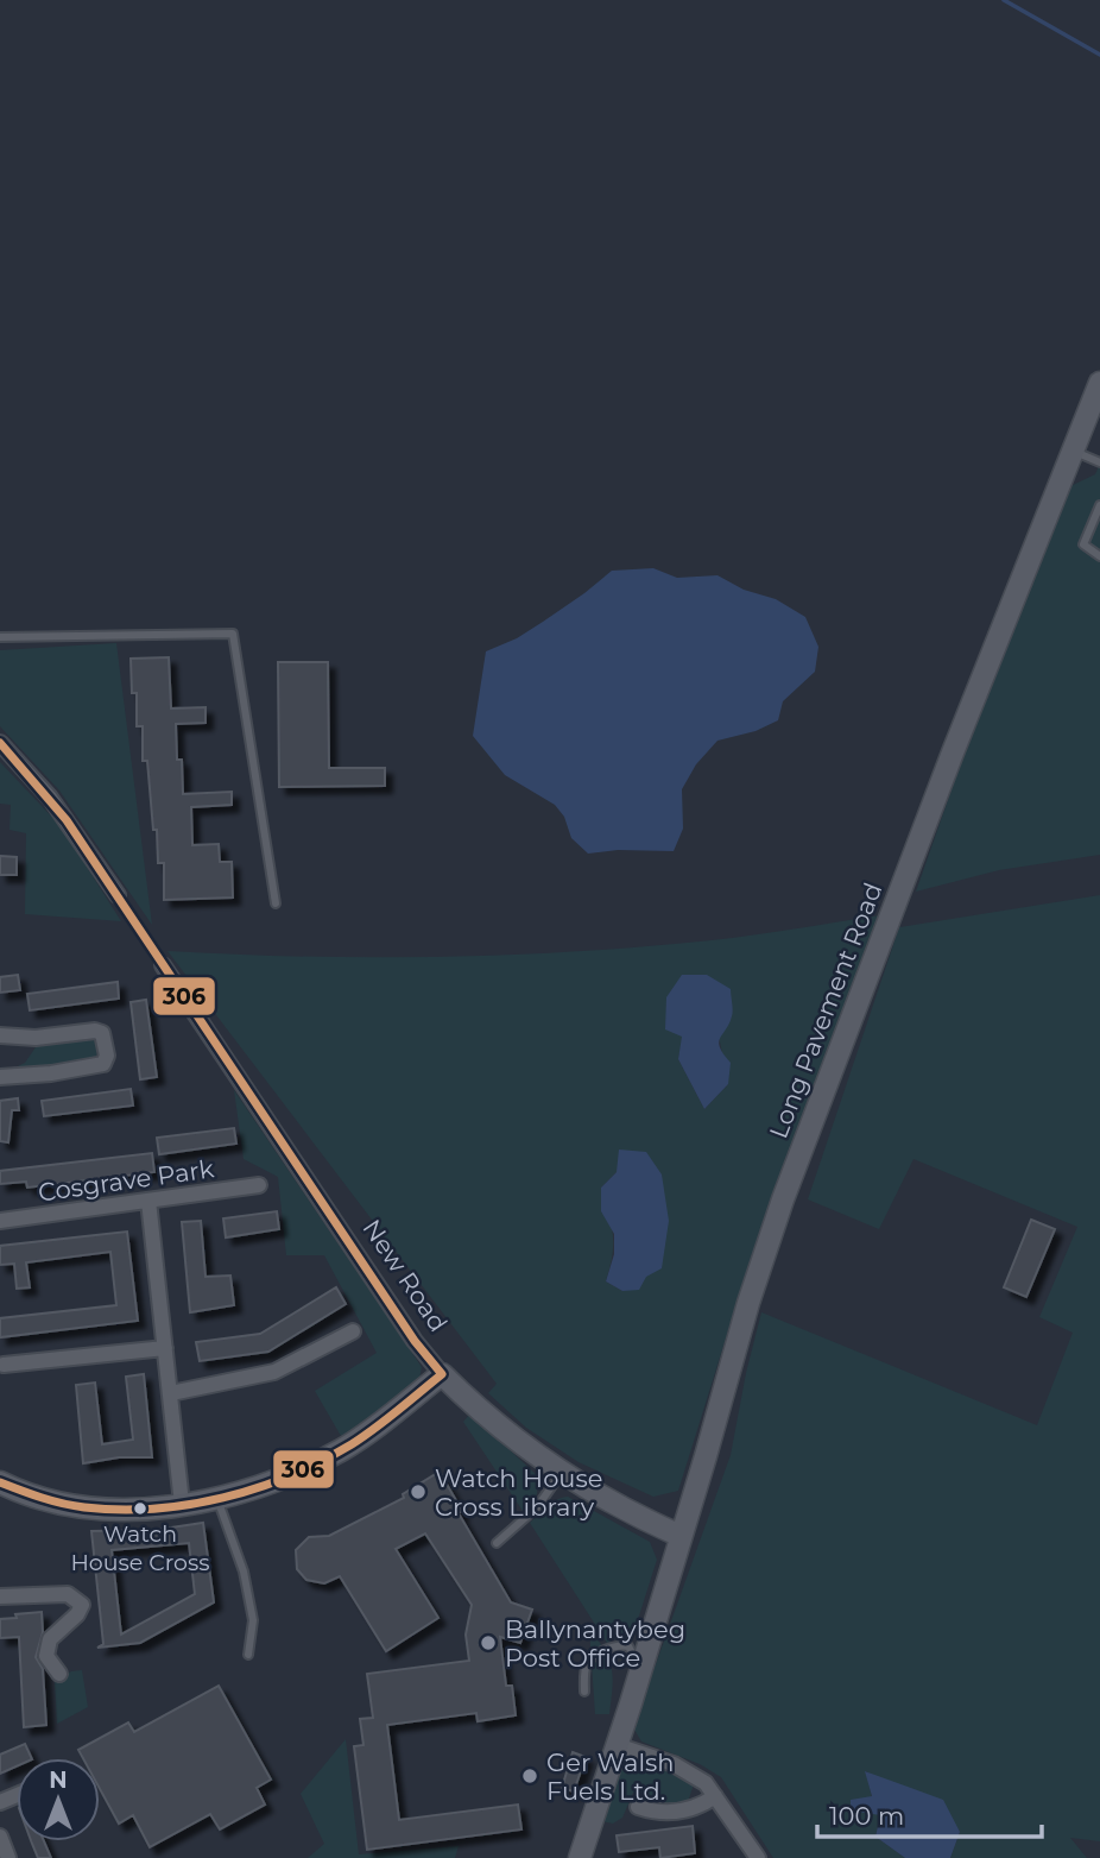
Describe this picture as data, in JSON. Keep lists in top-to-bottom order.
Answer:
{
  "streets": {
    "main road": ["Long Pavement Road", "New Road"],
    "street": ["Cosgrave Park"]
  },
  "crossings": [
    ["Long Pavement Road", "New Road"]
  ],
  "places": [
    "Watch House Cross Library",
    "Watch House Cross",
    "Ballynantybeg Post Office",
    "Ger Walsh Fuels Ltd."
  ],
  "lines": ["transit line 306"],
  "scale_bar": "100 m",
  "north": "top"
}
